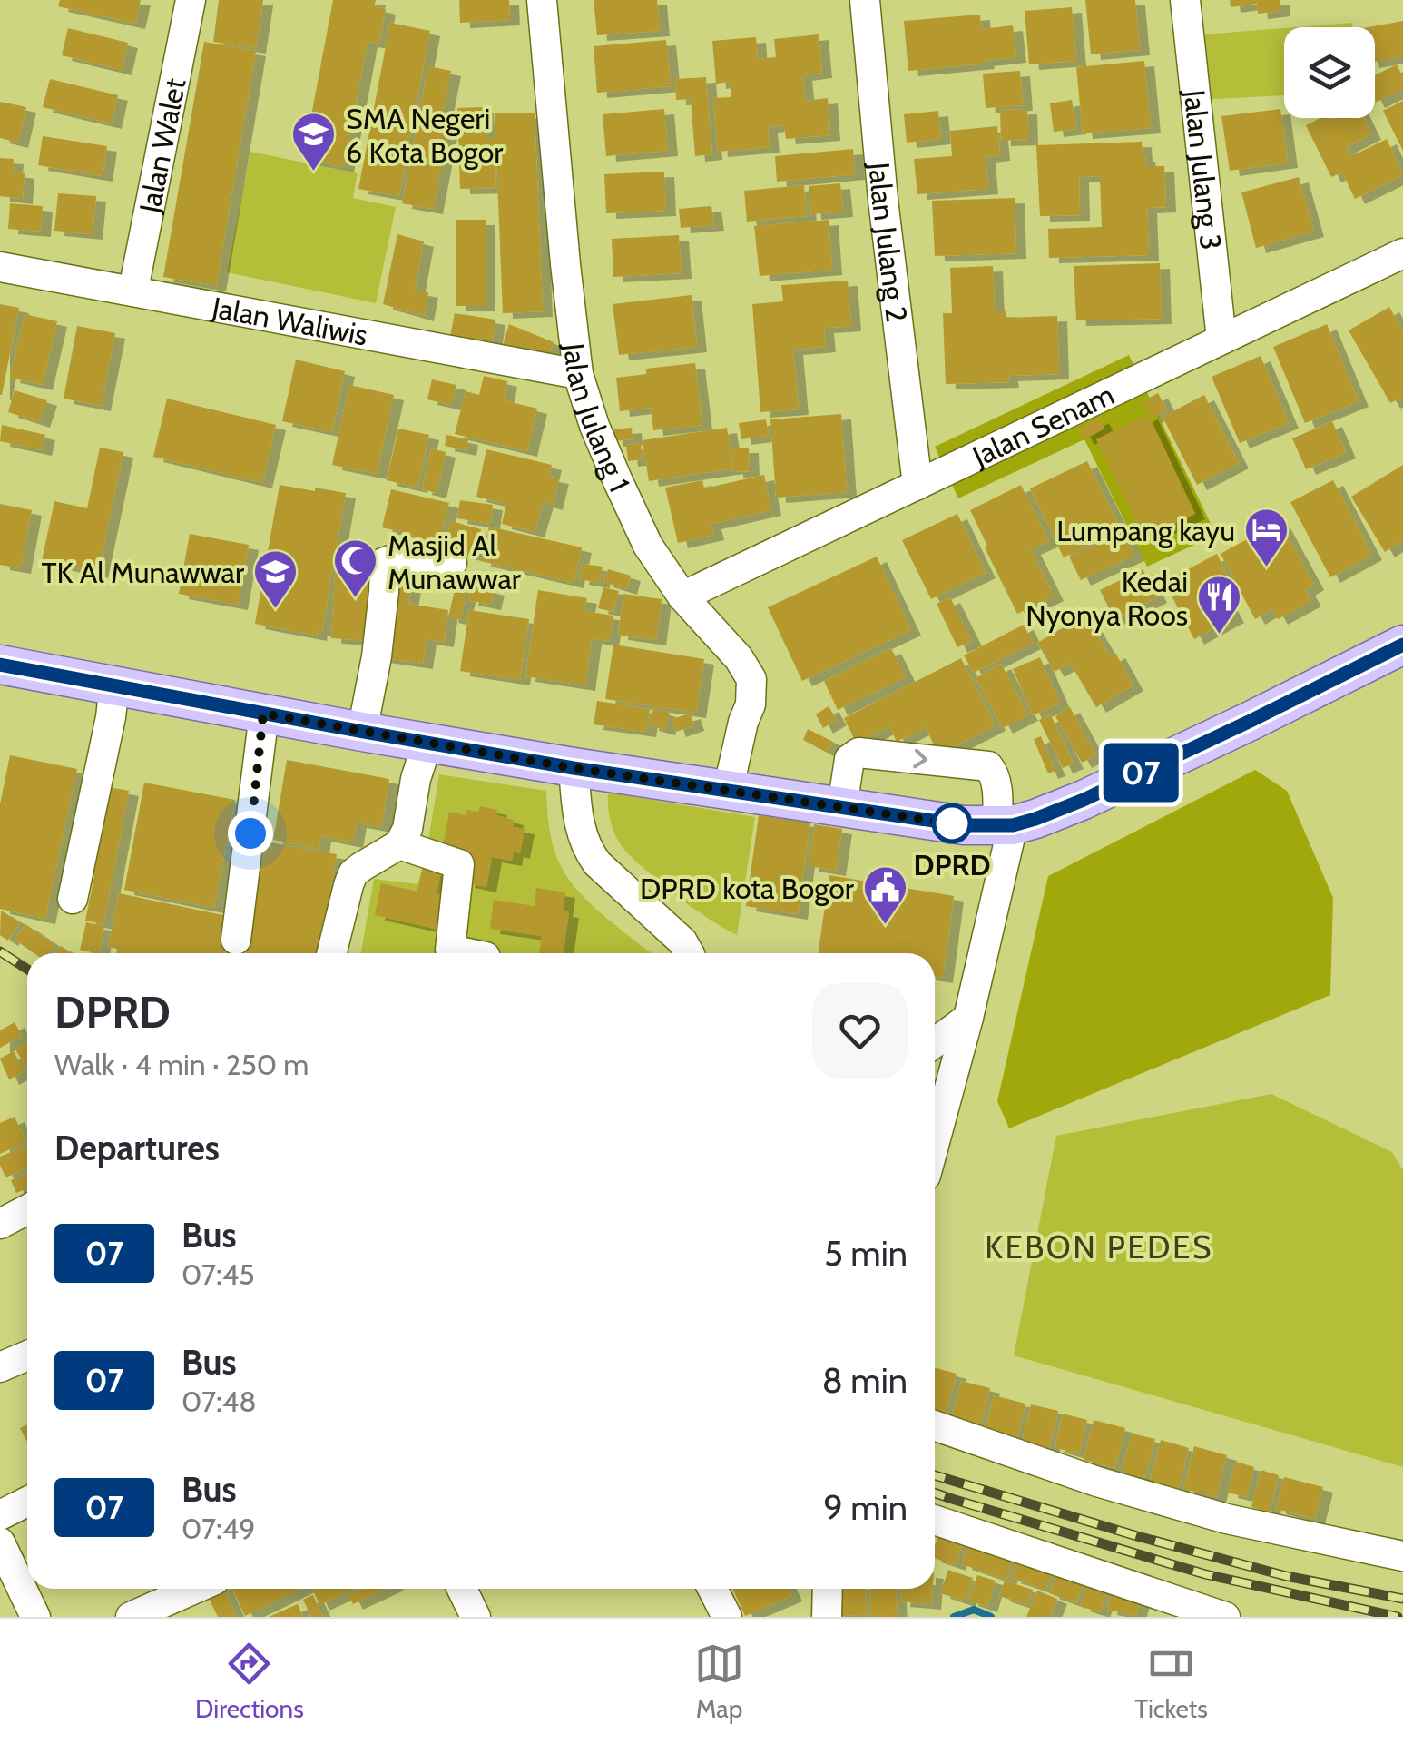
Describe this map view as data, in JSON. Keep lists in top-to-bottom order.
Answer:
{
  "streets": {
    "street": [
      "Jalan Walet",
      "Jalan Julang 3",
      "Jalan Julang 2",
      "Jalan Waliwis",
      "Jalan Julang 1",
      "Jalan Senam"
    ]
  },
  "crossings": [
    ["Jalan Walet", "Jalan Waliwis"],
    ["Jalan Julang 3", "Jalan Senam"],
    ["Jalan Julang 2", "Jalan Senam"],
    ["Jalan Waliwis", "Jalan Julang 1"],
    ["Jalan Julang 1", "Jalan Senam"]
  ],
  "districts": ["KEBON PEDES"],
  "places": {
    "school or university": ["SMA Negeri 6 Kota Bogor", "TK Al Munawwar"],
    "hotel": ["Lumpang kayu"],
    "mosque": ["Masjid Al Munawwar"],
    "restaurant": ["Kedai Nyonya Roos"],
    "other": ["DPRD"],
    "public building": ["DPRD kota Bogor"]
  },
  "lines": ["bus line 07"],
  "page": {
    "on_map": "07",
    "heading": [
      ["DPRD", "Walk · 4 min · 250 m"],
      "Departures"
    ],
    "list": [
      {
        "mark": "07",
        "name": "Bus",
        "note": "07:45",
        "value": "5 min"
      },
      {
        "mark": "07",
        "name": "Bus",
        "note": "07:48",
        "value": "8 min"
      },
      {
        "mark": "07",
        "name": "Bus",
        "note": "07:49",
        "value": "9 min"
      }
    ],
    "tabs": ["Directions", "Map", "Tickets"]
  }
}
